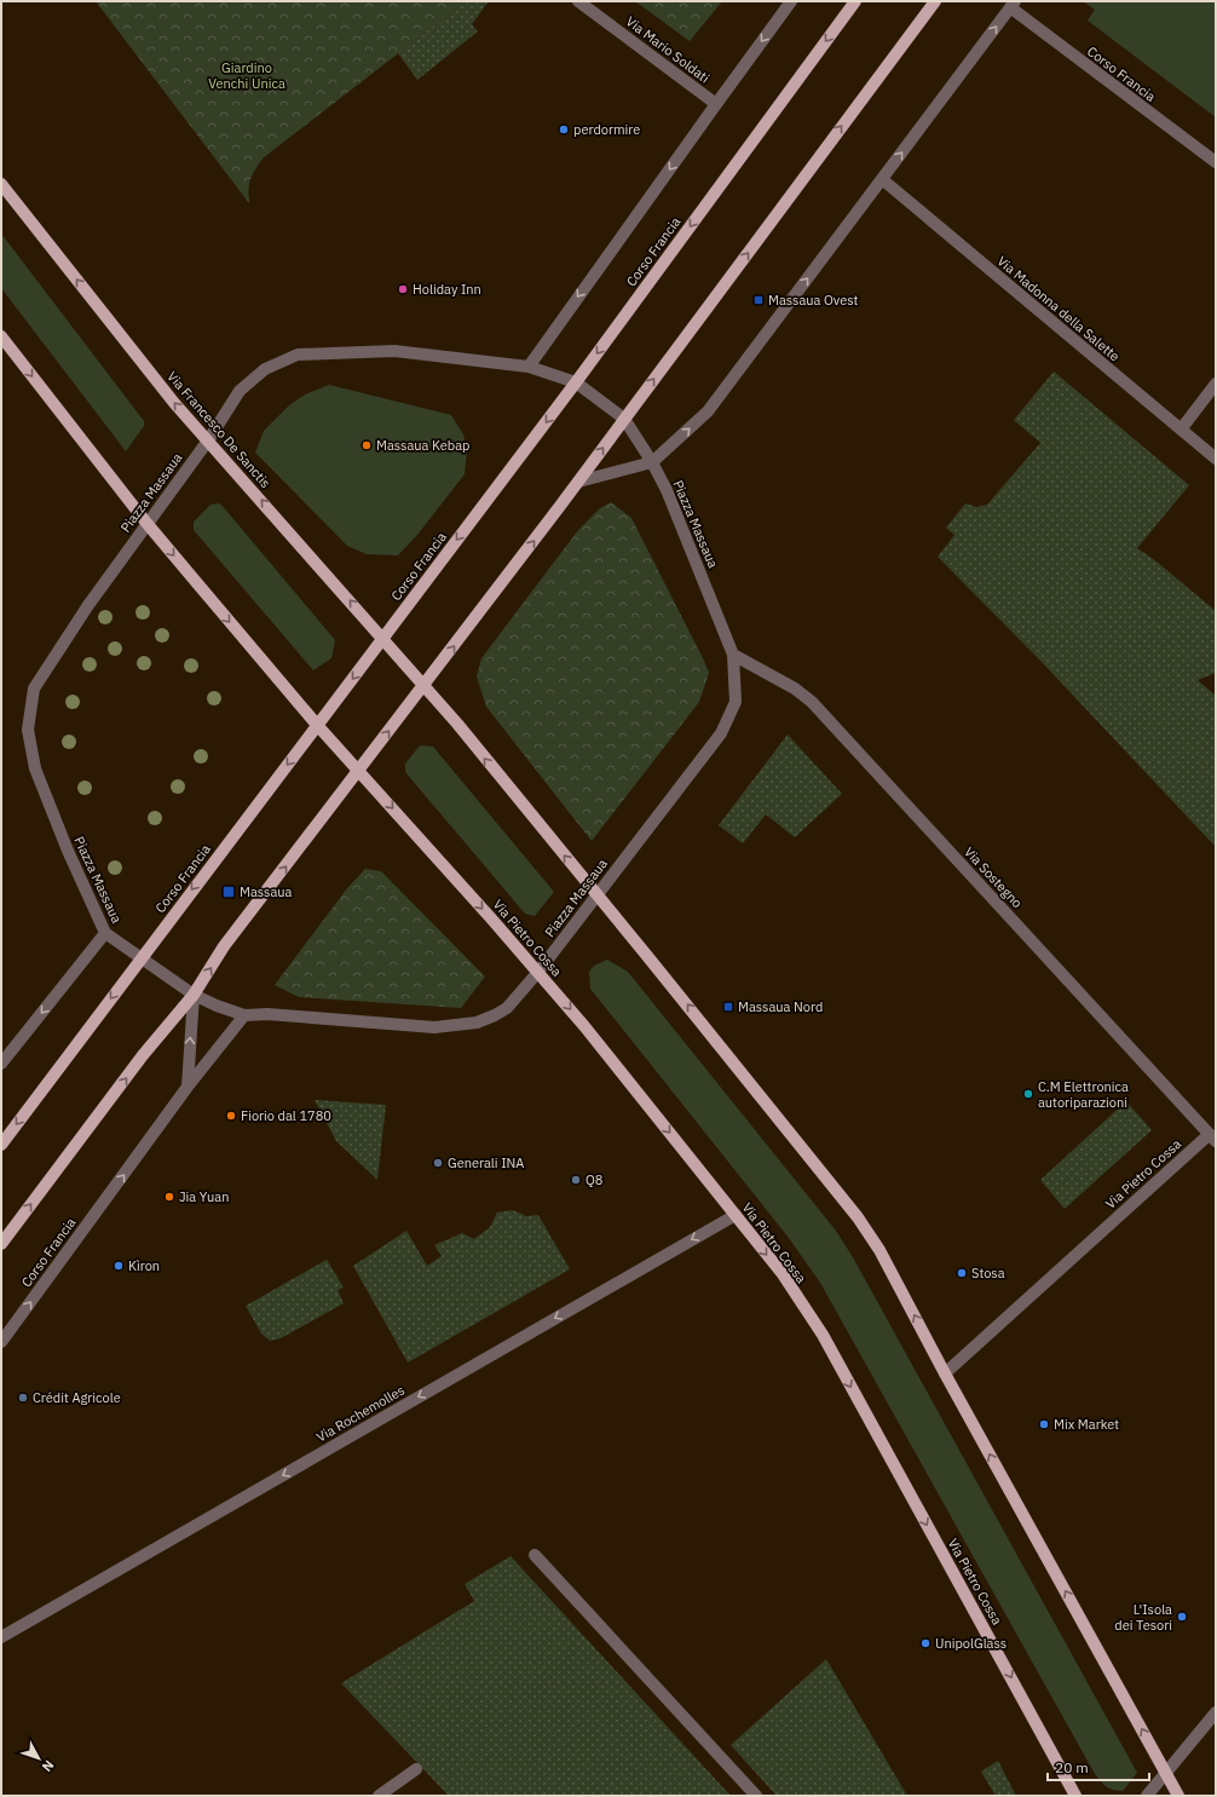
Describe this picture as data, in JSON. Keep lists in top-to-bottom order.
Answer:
{
  "streets": {
    "main road": ["Corso Francia", "Via Francesco De Sanctis", "Via Pietro Cossa"],
    "street": [
      "Via Mario Soldati",
      "Via Madonna della Salette",
      "Piazza Massaua",
      "Via Sostegno",
      "Via Rochemolles"
    ]
  },
  "crossings": [
    ["Corso Francia", "Via Madonna della Salette"],
    ["Corso Francia", "Via Francesco De Sanctis"],
    ["Corso Francia", "Piazza Massaua"],
    ["Via Francesco De Sanctis", "Piazza Massaua"],
    ["Piazza Massaua", "Via Sostegno"],
    ["Piazza Massaua", "Via Pietro Cossa"],
    ["Via Sostegno", "Via Pietro Cossa"],
    ["Via Pietro Cossa", "Via Rochemolles"]
  ],
  "one_way": ["Via Pietro Cossa", "Via Rochemolles"],
  "parks": ["Giardino Venchi Unica"],
  "places": {
    "other": [
      "perdormire",
      "Holiday Inn",
      "Massaua Kebap",
      "C.M Elettronica autoriparazioni",
      "Fiorio dal 1780",
      "Generali INA",
      "Q8",
      "Jia Yuan",
      "Kìron",
      "Stosa",
      "Crédit Agricole",
      "Mix Market",
      "L'Isola dei Tesori",
      "UnipolGlass"
    ],
    "transit": ["Massaua Ovest", "Massaua", "Massaua Nord"]
  },
  "scale_bar": "20 m",
  "north": "bottom right"
}
